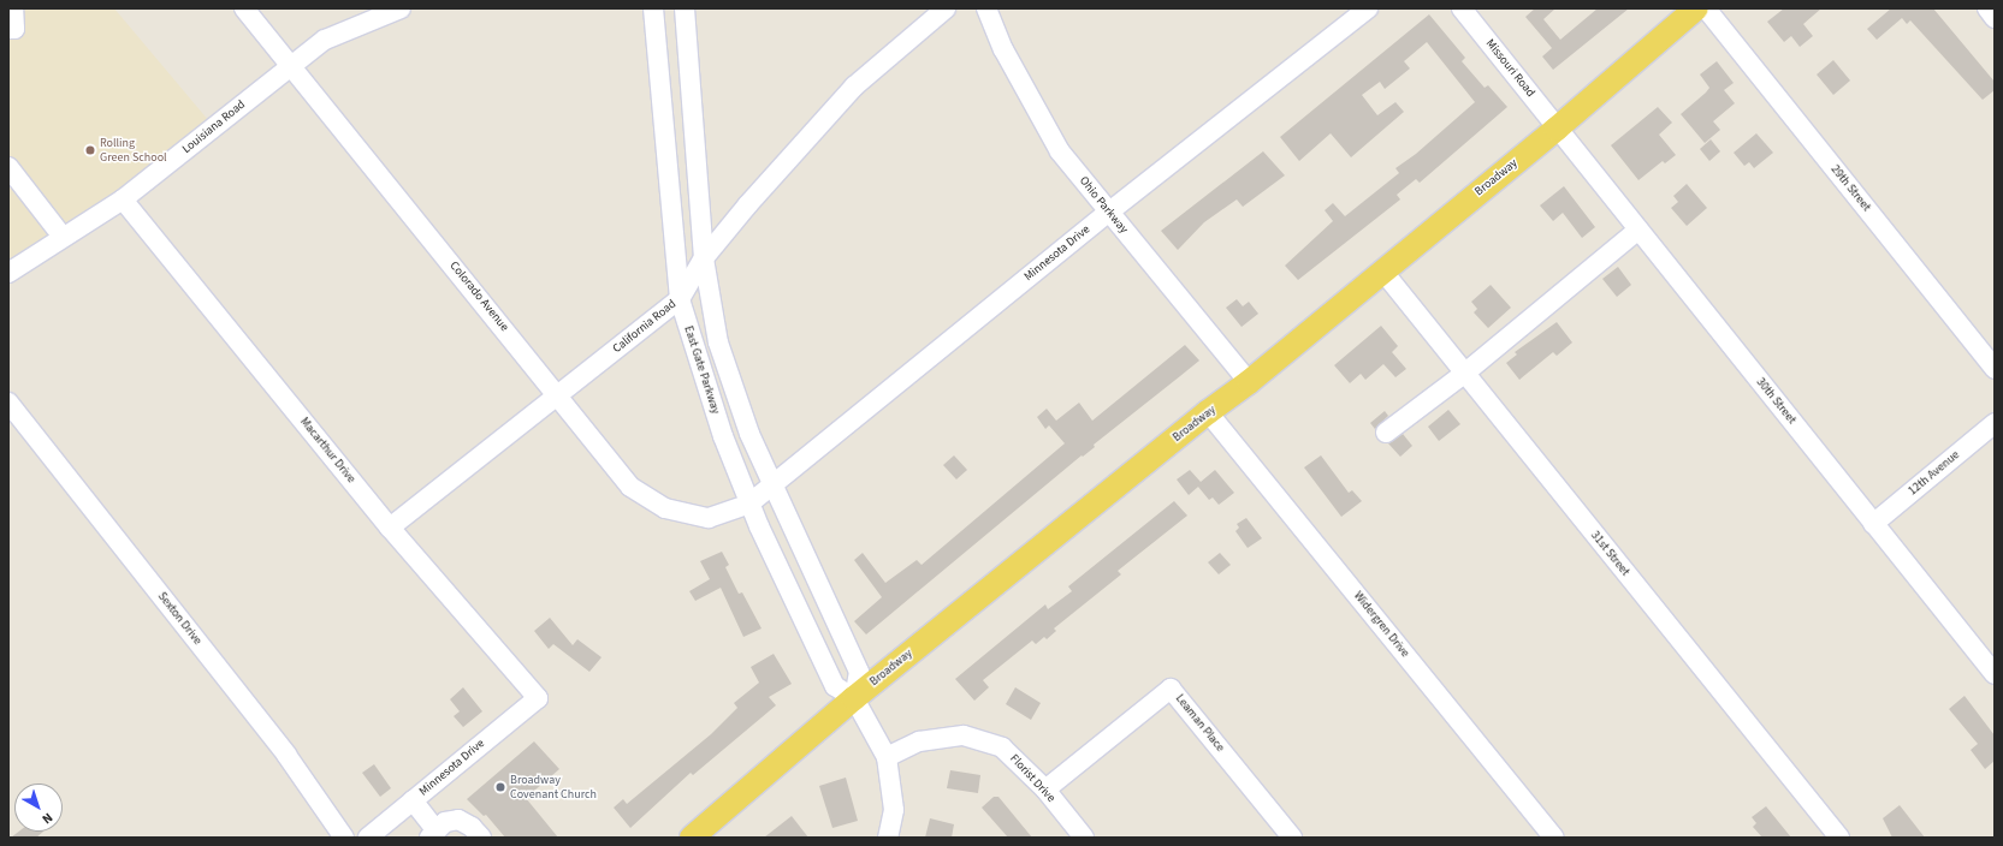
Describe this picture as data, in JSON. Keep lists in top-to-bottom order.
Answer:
{
  "streets": {
    "main road": ["Broadway"],
    "street": [
      "Missouri Road",
      "Louisiana Road",
      "29th Street",
      "Ohio Parkway",
      "Minnesota Drive",
      "Colorado Avenue",
      "California Road",
      "East Gate Parkway",
      "30th Street",
      "Macarthur Drive",
      "12th Avenue",
      "31st Street",
      "Sexton Drive",
      "Widergren Drive",
      "Leaman Place",
      "Florist Drive"
    ]
  },
  "crossings": [
    ["Missouri Road", "Broadway"],
    ["Missouri Road", "30th Street"],
    ["Louisiana Road", "Colorado Avenue"],
    ["Louisiana Road", "Macarthur Drive"],
    ["Broadway", "Ohio Parkway"],
    ["Broadway", "East Gate Parkway"],
    ["Broadway", "30th Street"],
    ["Broadway", "31st Street"],
    ["Broadway", "Widergren Drive"],
    ["Ohio Parkway", "Minnesota Drive"],
    ["Minnesota Drive", "Colorado Avenue"],
    ["Minnesota Drive", "East Gate Parkway"],
    ["Minnesota Drive", "Macarthur Drive"],
    ["Colorado Avenue", "California Road"],
    ["Colorado Avenue", "East Gate Parkway"],
    ["California Road", "East Gate Parkway"],
    ["California Road", "Macarthur Drive"],
    ["East Gate Parkway", "Florist Drive"],
    ["30th Street", "12th Avenue"],
    ["Leaman Place", "Florist Drive"]
  ],
  "places": ["Rolling Green School", "Broadway Covenant Church"],
  "north": "bottom right"
}
